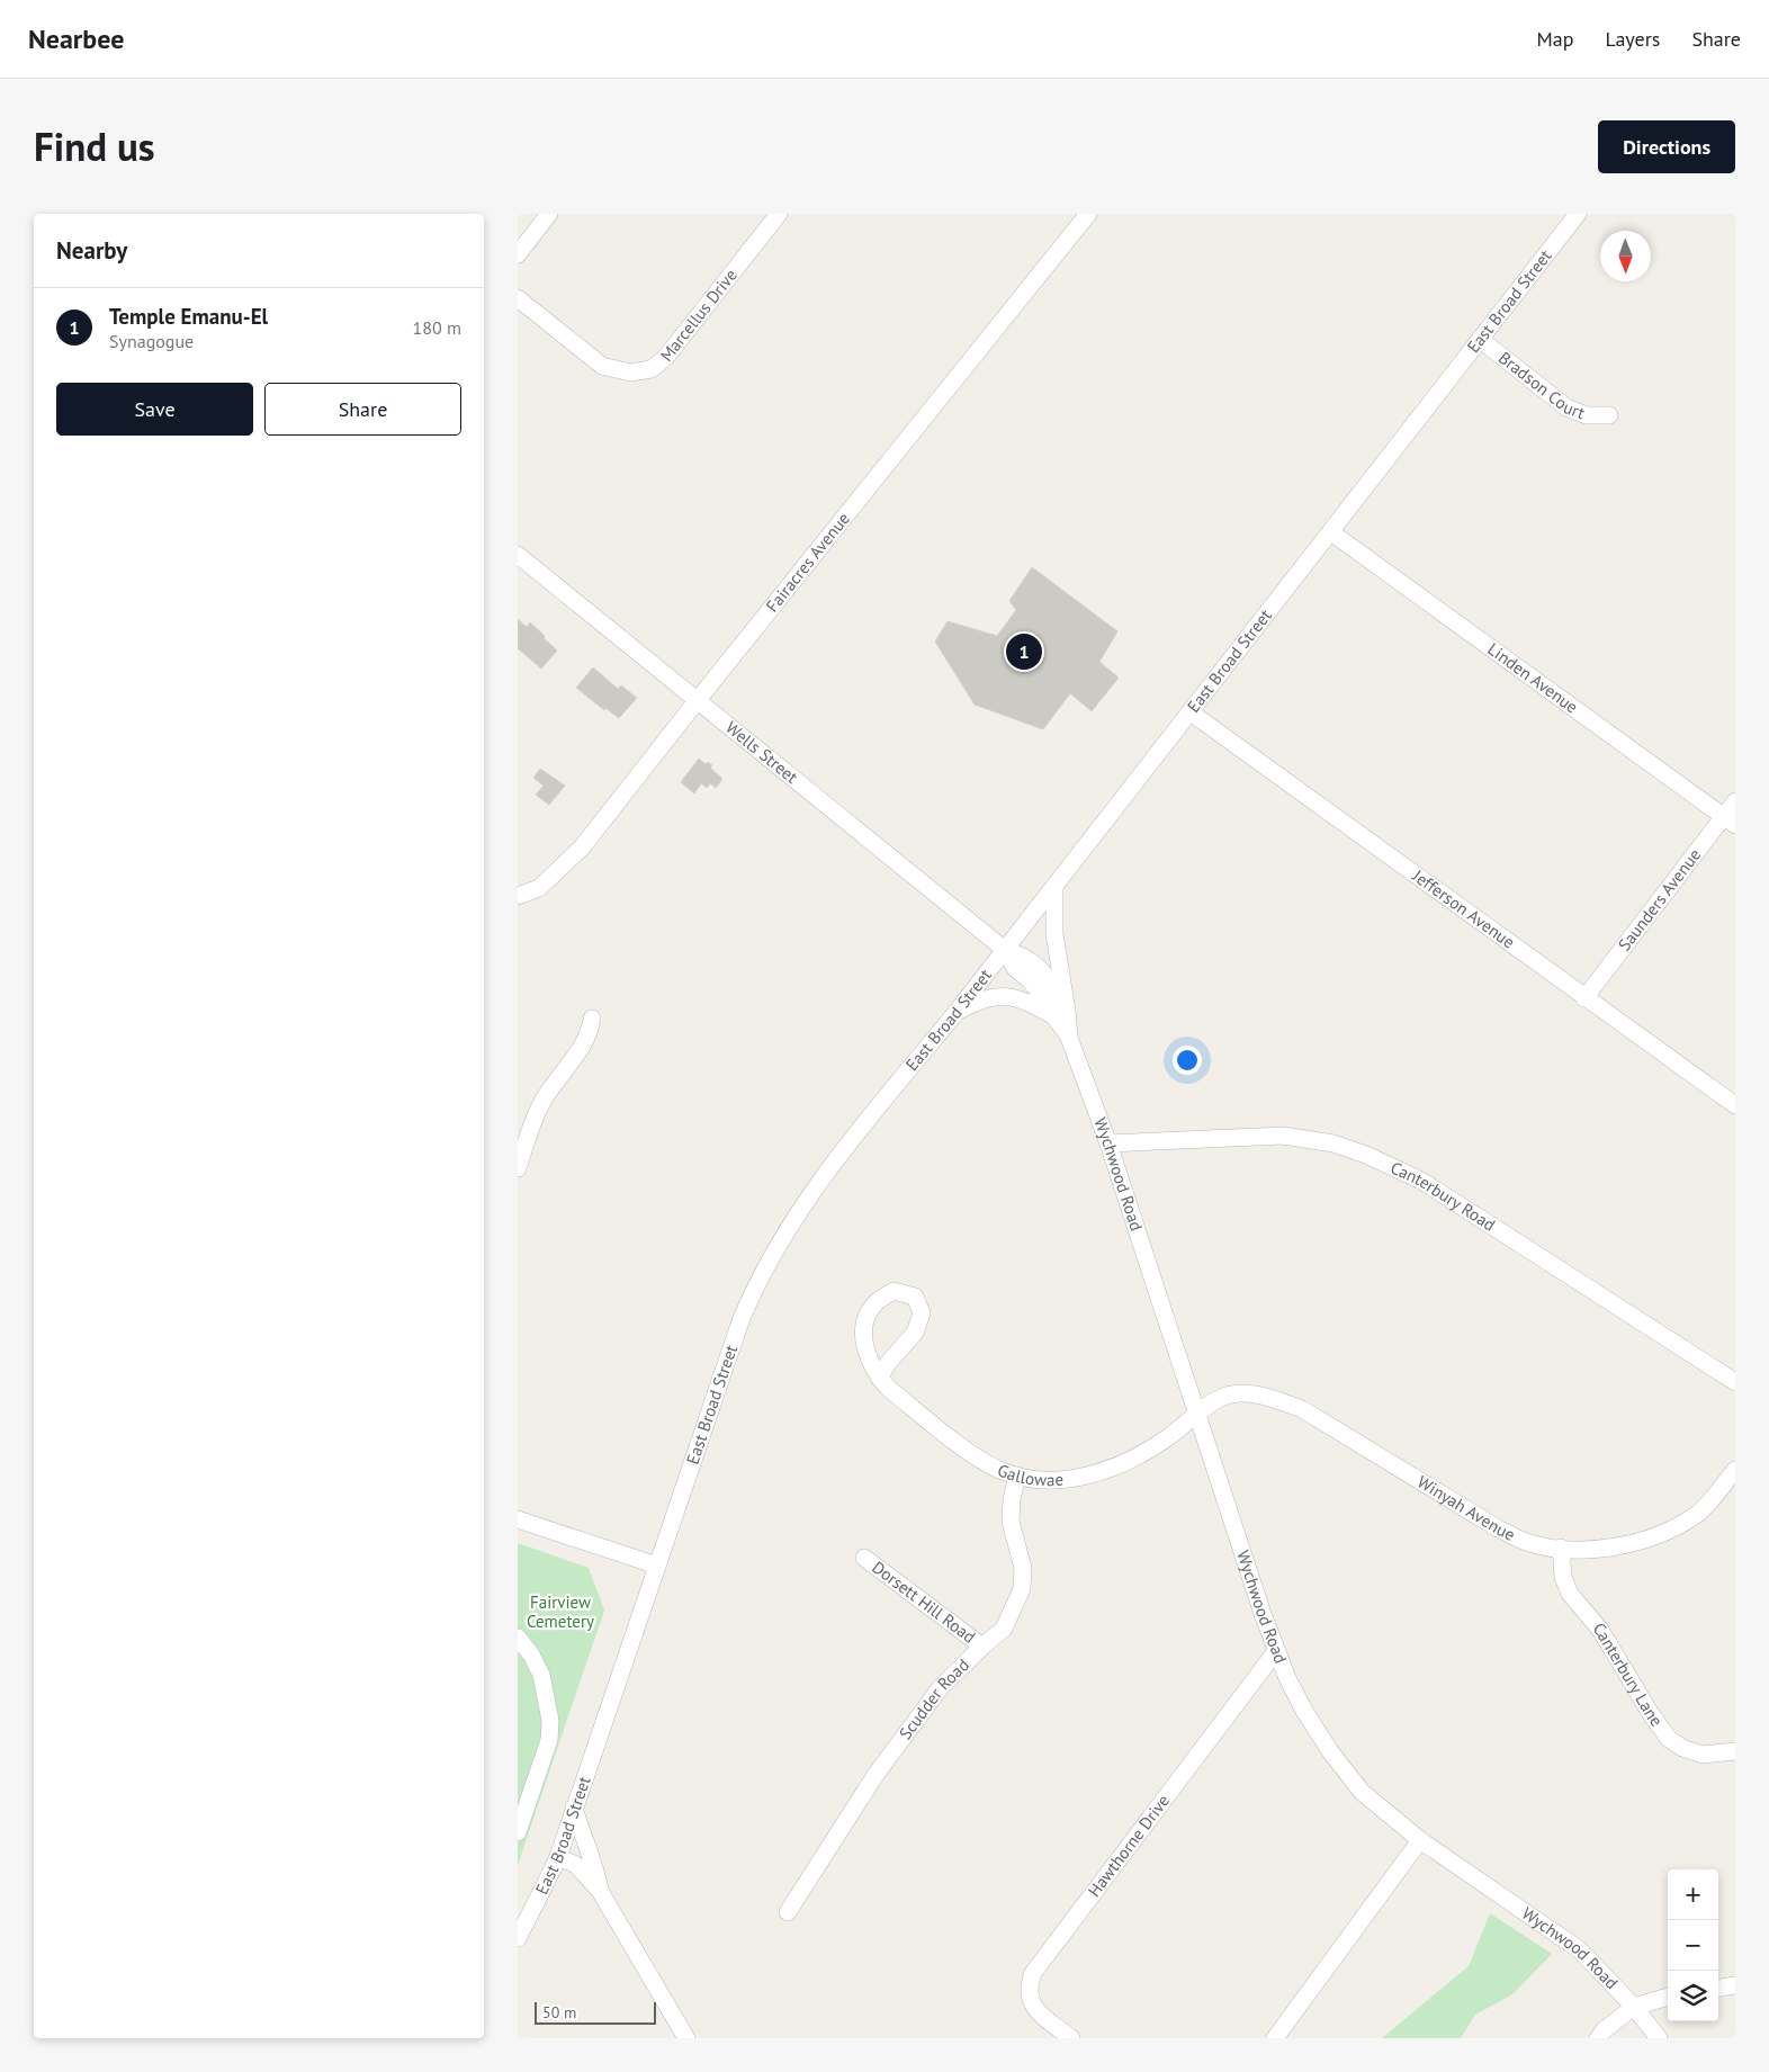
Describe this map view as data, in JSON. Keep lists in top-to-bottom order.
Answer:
{
  "streets": {
    "street": [
      "East Broad Street",
      "Marcellus Drive",
      "Bradson Court",
      "Fairacres Avenue",
      "Linden Avenue",
      "Wells Street",
      "Saunders Avenue",
      "Jefferson Avenue",
      "Wychwood Road",
      "Canterbury Road",
      "Gallowae",
      "Winyah Avenue",
      "Dorsett Hill Road",
      "Canterbury Lane",
      "Scudder Road",
      "Hawthorne Drive"
    ]
  },
  "crossings": [
    ["East Broad Street", "Bradson Court"],
    ["East Broad Street", "Linden Avenue"],
    ["East Broad Street", "Wells Street"],
    ["East Broad Street", "Jefferson Avenue"],
    ["East Broad Street", "Wychwood Road"],
    ["Fairacres Avenue", "Wells Street"],
    ["Linden Avenue", "Saunders Avenue"],
    ["Wells Street", "Wychwood Road"],
    ["Saunders Avenue", "Jefferson Avenue"],
    ["Wychwood Road", "Canterbury Road"],
    ["Wychwood Road", "Gallowae"],
    ["Wychwood Road", "Winyah Avenue"],
    ["Wychwood Road", "Hawthorne Drive"],
    ["Gallowae", "Winyah Avenue"],
    ["Gallowae", "Scudder Road"],
    ["Winyah Avenue", "Canterbury Lane"],
    ["Dorsett Hill Road", "Scudder Road"]
  ],
  "parks": ["Fairview Cemetery"],
  "scale_bar": "50 m",
  "north": "bottom",
  "page": {
    "header": "Nearbee",
    "nav": ["Map", "Layers", "Share"],
    "title": "Find us",
    "buttons": [
      "Directions",
      ["Save", "Share"]
    ],
    "heading": "Nearby",
    "list": [
      {
        "mark": "1",
        "name": "Temple Emanu-El",
        "note": "Synagogue",
        "value": "180 m"
      }
    ],
    "pins": "1",
    "map_buttons": ["+", "−"],
    "scale": "50 m"
  }
}
